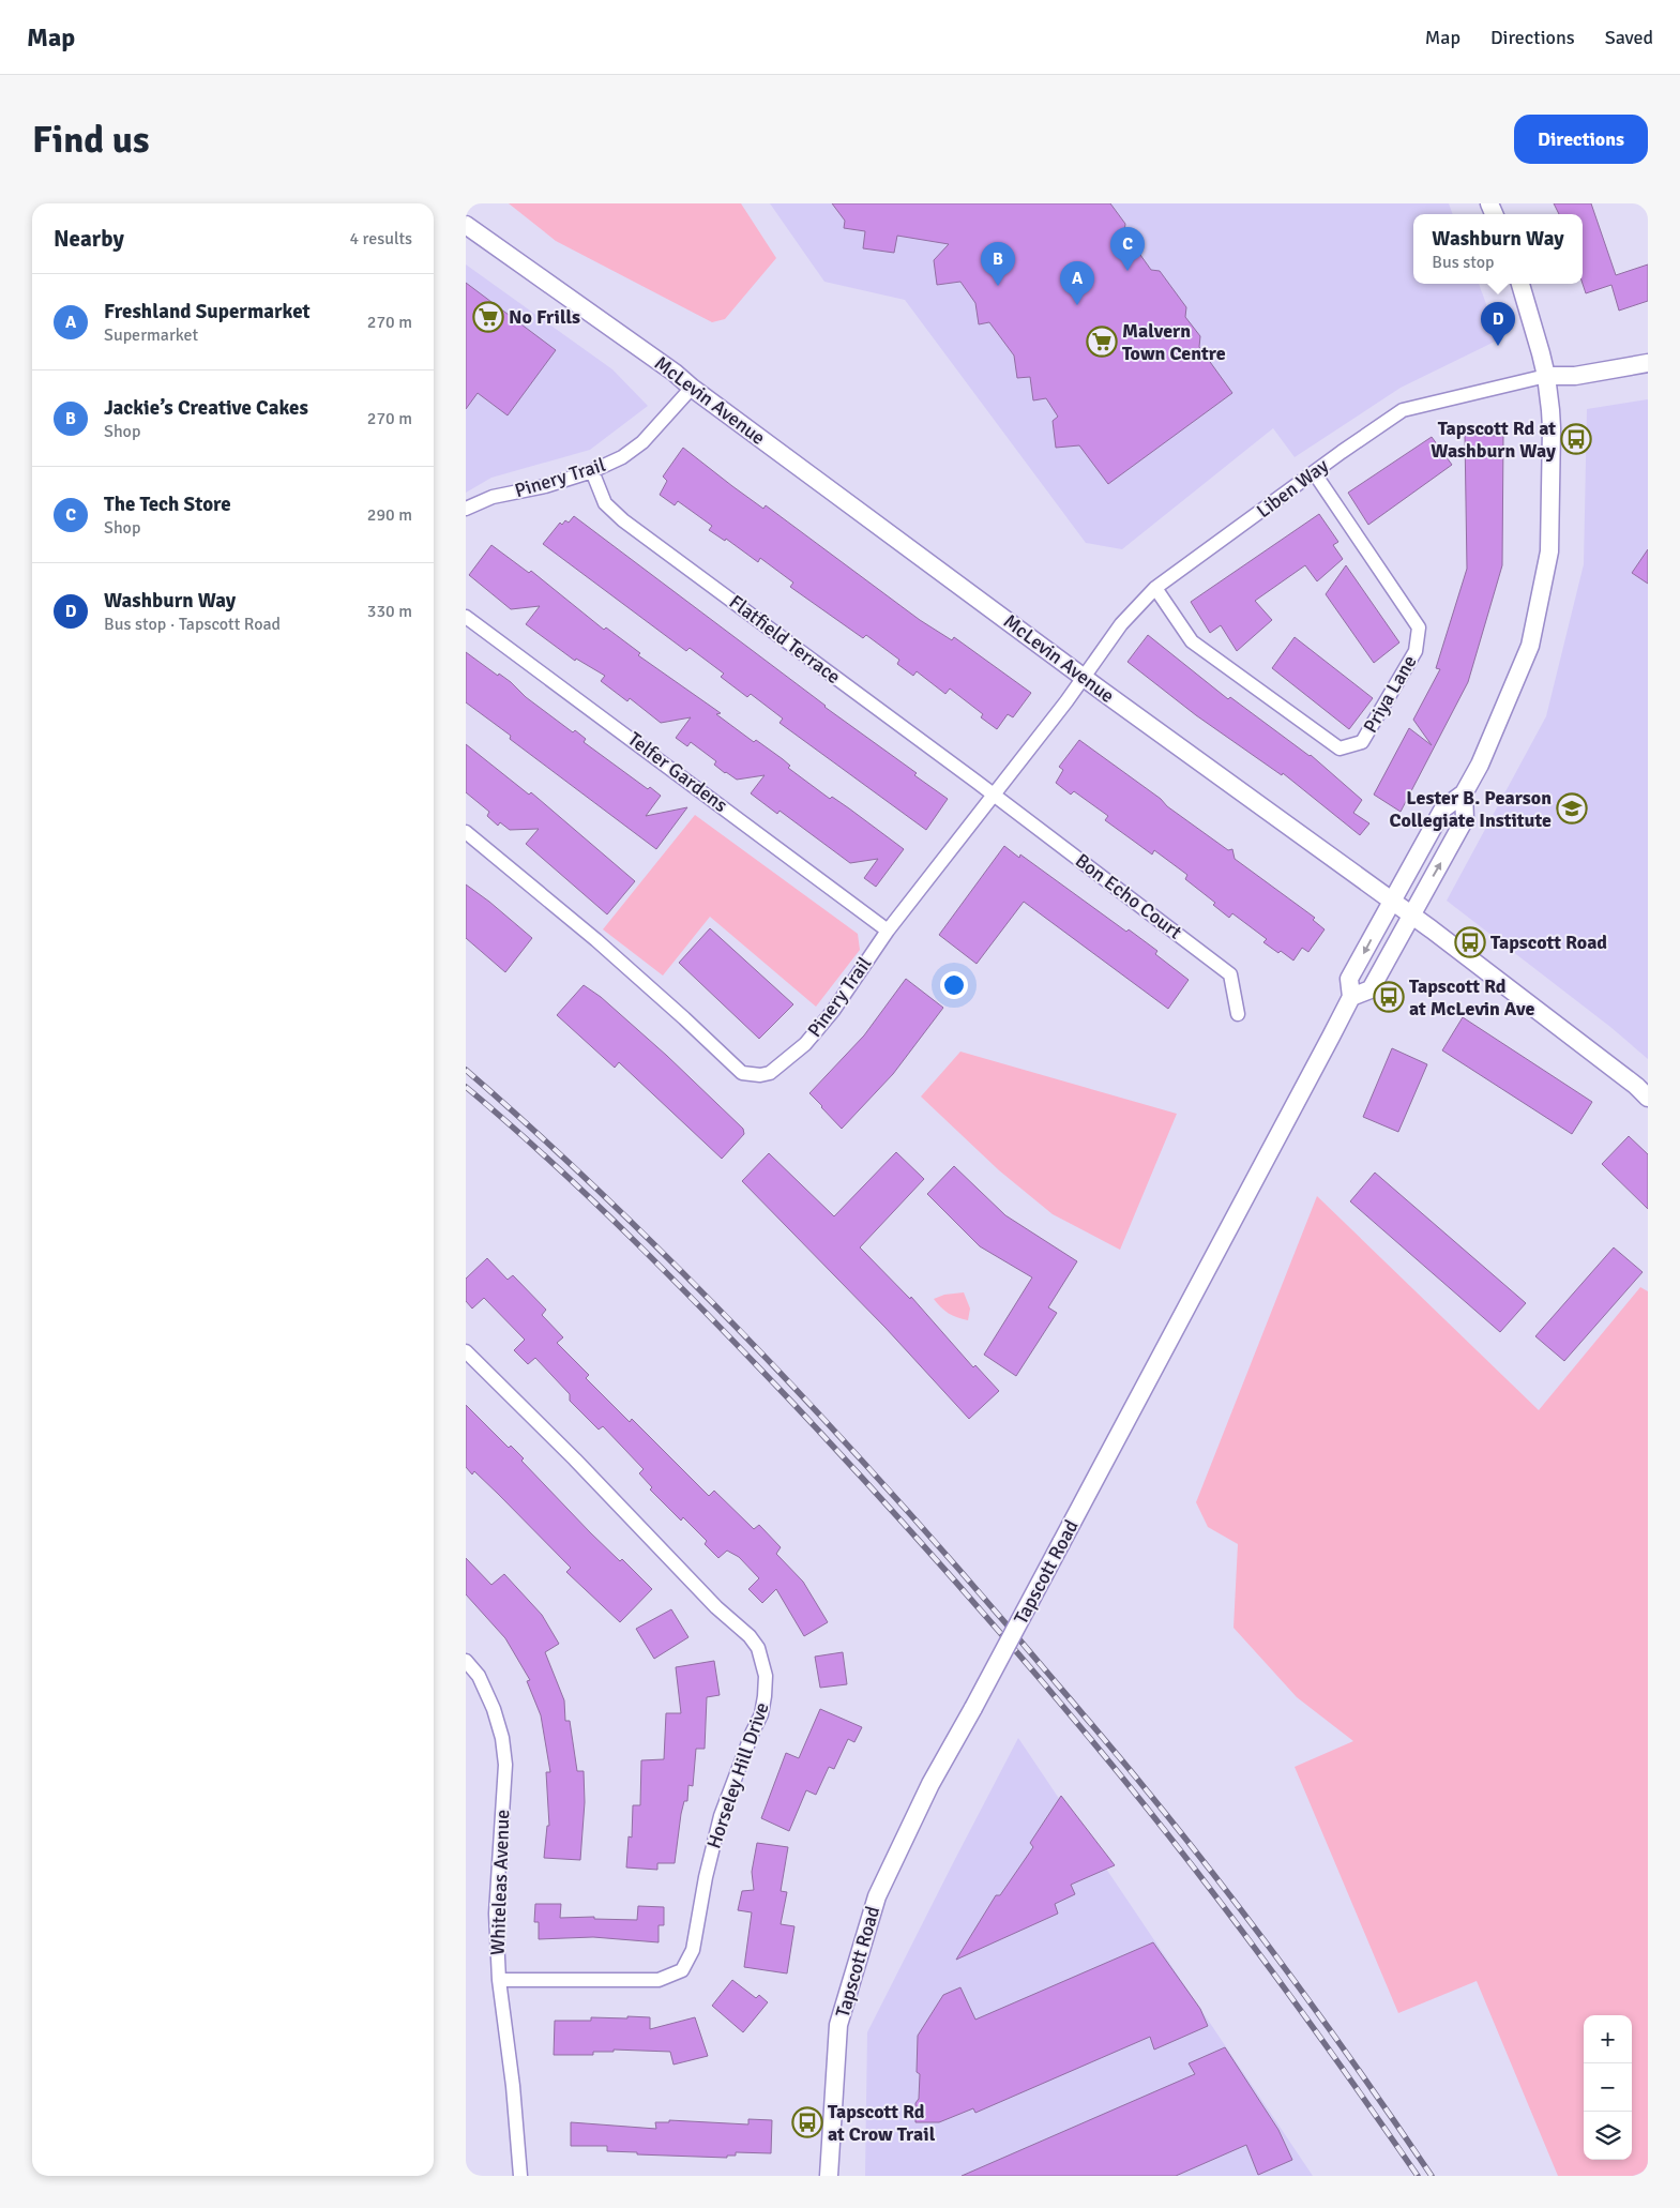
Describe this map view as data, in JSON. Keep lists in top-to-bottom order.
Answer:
{
  "streets": {
    "street": [
      "McLevin Avenue",
      "Pinery Trail",
      "Liben Way",
      "Flatfield Terrace",
      "Priya Lane",
      "Telfer Gardens",
      "Bon Echo Court",
      "Tapscott Road",
      "Horseley Hill Drive",
      "Whiteleas Avenue"
    ]
  },
  "crossings": [
    ["McLevin Avenue", "Pinery Trail"],
    ["McLevin Avenue", "Liben Way"],
    ["McLevin Avenue", "Tapscott Road"],
    ["Pinery Trail", "Liben Way"],
    ["Pinery Trail", "Flatfield Terrace"],
    ["Pinery Trail", "Telfer Gardens"],
    ["Pinery Trail", "Bon Echo Court"],
    ["Liben Way", "Priya Lane"],
    ["Liben Way", "Tapscott Road"],
    ["Flatfield Terrace", "Bon Echo Court"],
    ["Horseley Hill Drive", "Whiteleas Avenue"]
  ],
  "places": {
    "supermarket": ["No Frills", "Malvern Town Centre"],
    "bus stop": [
      "Tapscott Rd at Washburn Way",
      "Tapscott Road",
      "Tapscott Rd at McLevin Ave",
      "Tapscott Rd at Crow Trail"
    ],
    "school or university": ["Lester B. Pearson Collegiate Institute"]
  },
  "page": {
    "header": "Map",
    "nav": ["Map", "Directions", "Saved"],
    "buttons": "Directions",
    "title": "Find us",
    "heading": ["Nearby", "4 results"],
    "popup": ["Washburn Way", "Bus stop"],
    "pins": [
      "C",
      "B",
      "A",
      "D"
    ],
    "list": [
      {
        "mark": "A",
        "name": "Freshland Supermarket",
        "note": "Supermarket",
        "value": "270 m"
      },
      {
        "mark": "B",
        "name": "Jackie’s Creative Cakes",
        "note": "Shop",
        "value": "270 m"
      },
      {
        "mark": "C",
        "name": "The Tech Store",
        "note": "Shop",
        "value": "290 m"
      },
      {
        "mark": "D",
        "name": "Washburn Way",
        "note": "Bus stop · Tapscott Road",
        "value": "330 m"
      }
    ],
    "map_buttons": ["+", "−"]
  }
}
